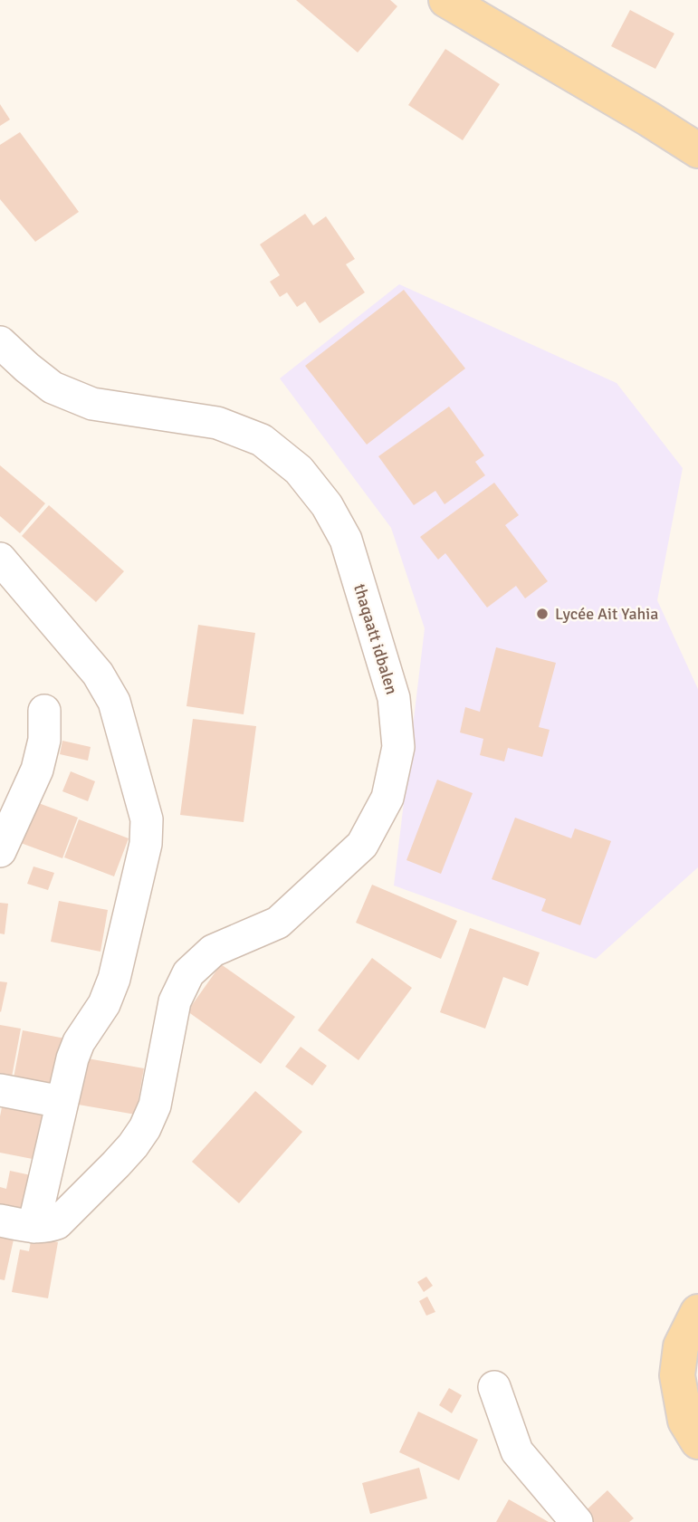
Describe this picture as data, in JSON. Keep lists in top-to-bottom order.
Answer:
{
  "streets": {
    "street": ["thaqaatt idbalen"]
  },
  "places": ["Lycée Ait Yahia"]
}
